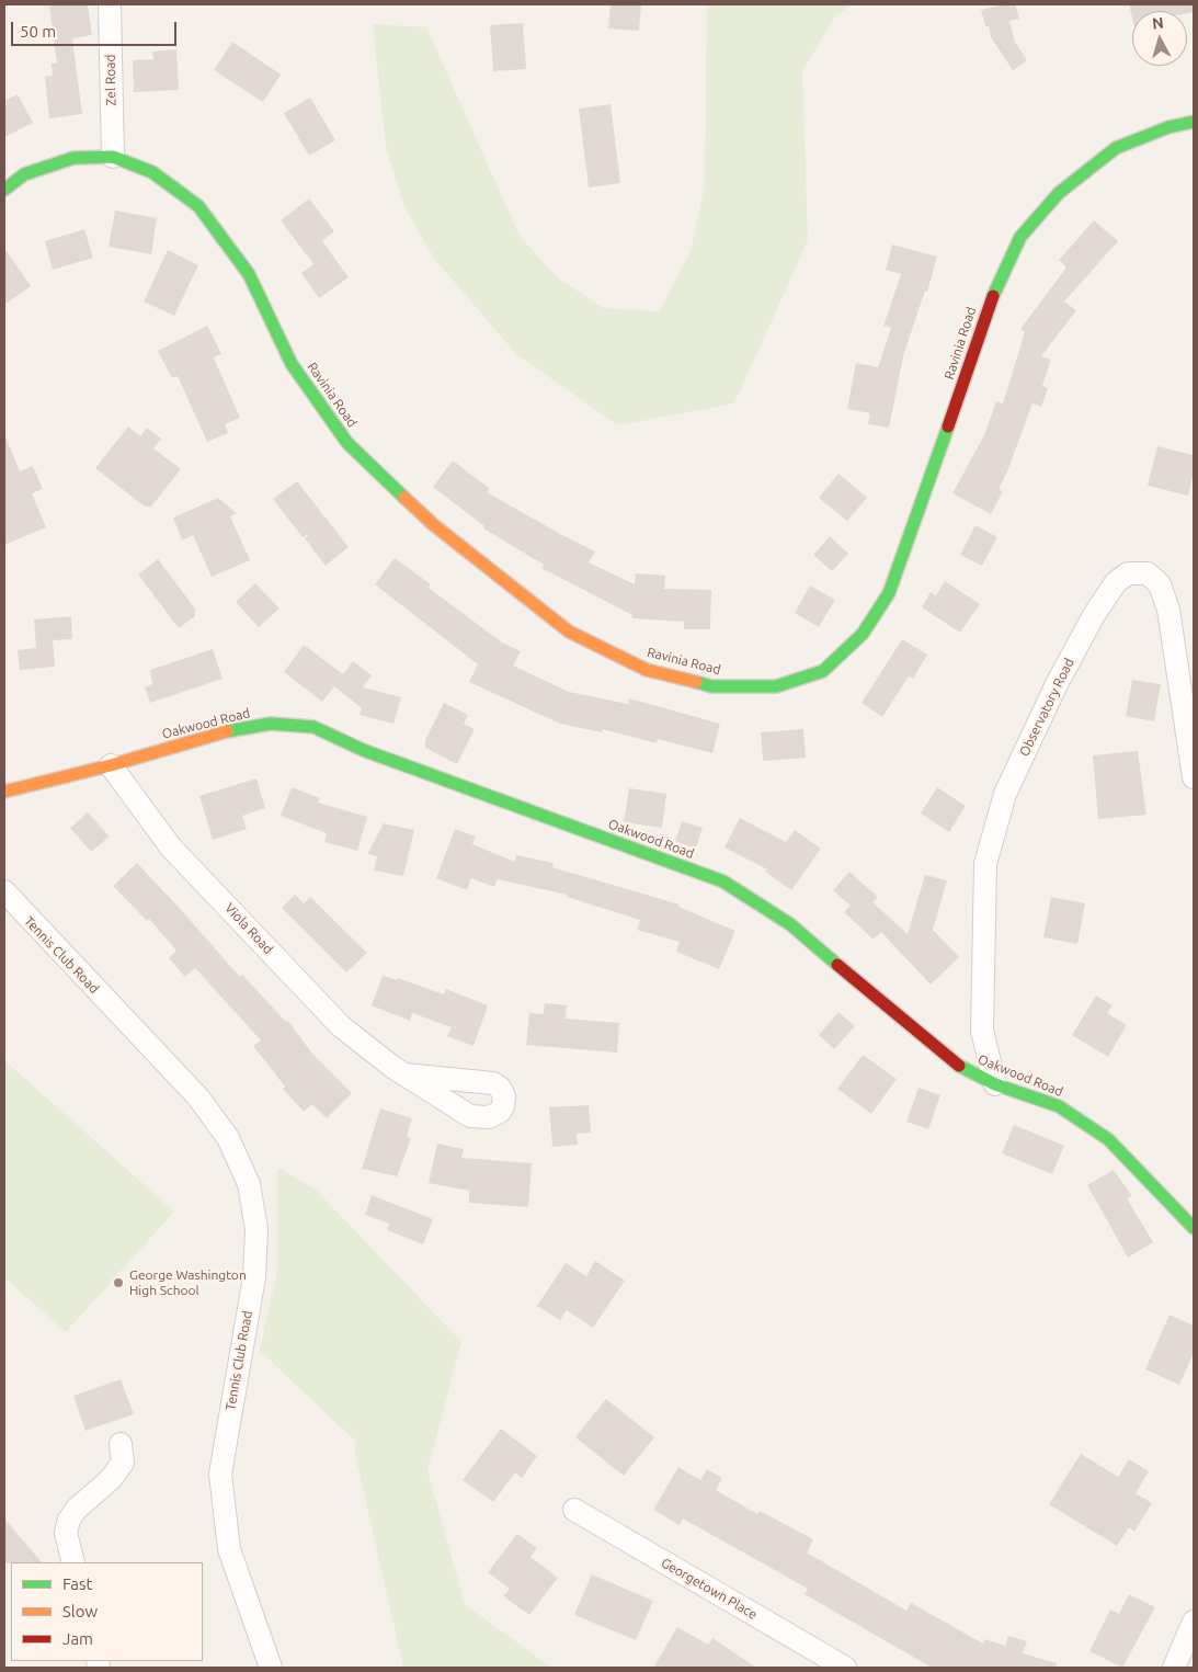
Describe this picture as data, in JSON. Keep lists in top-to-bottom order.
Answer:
{
  "streets": {
    "street": [
      "Zel Road",
      "Ravinia Road",
      "Observatory Road",
      "Oakwood Road",
      "Viola Road",
      "Tennis Club Road",
      "Georgetown Place"
    ]
  },
  "crossings": [
    ["Zel Road", "Ravinia Road"],
    ["Observatory Road", "Oakwood Road"],
    ["Oakwood Road", "Viola Road"]
  ],
  "places": ["George Washington High School"],
  "legend": ["Fast", "Slow", "Jam"],
  "scale_bar": "50 m",
  "north": "top"
}
